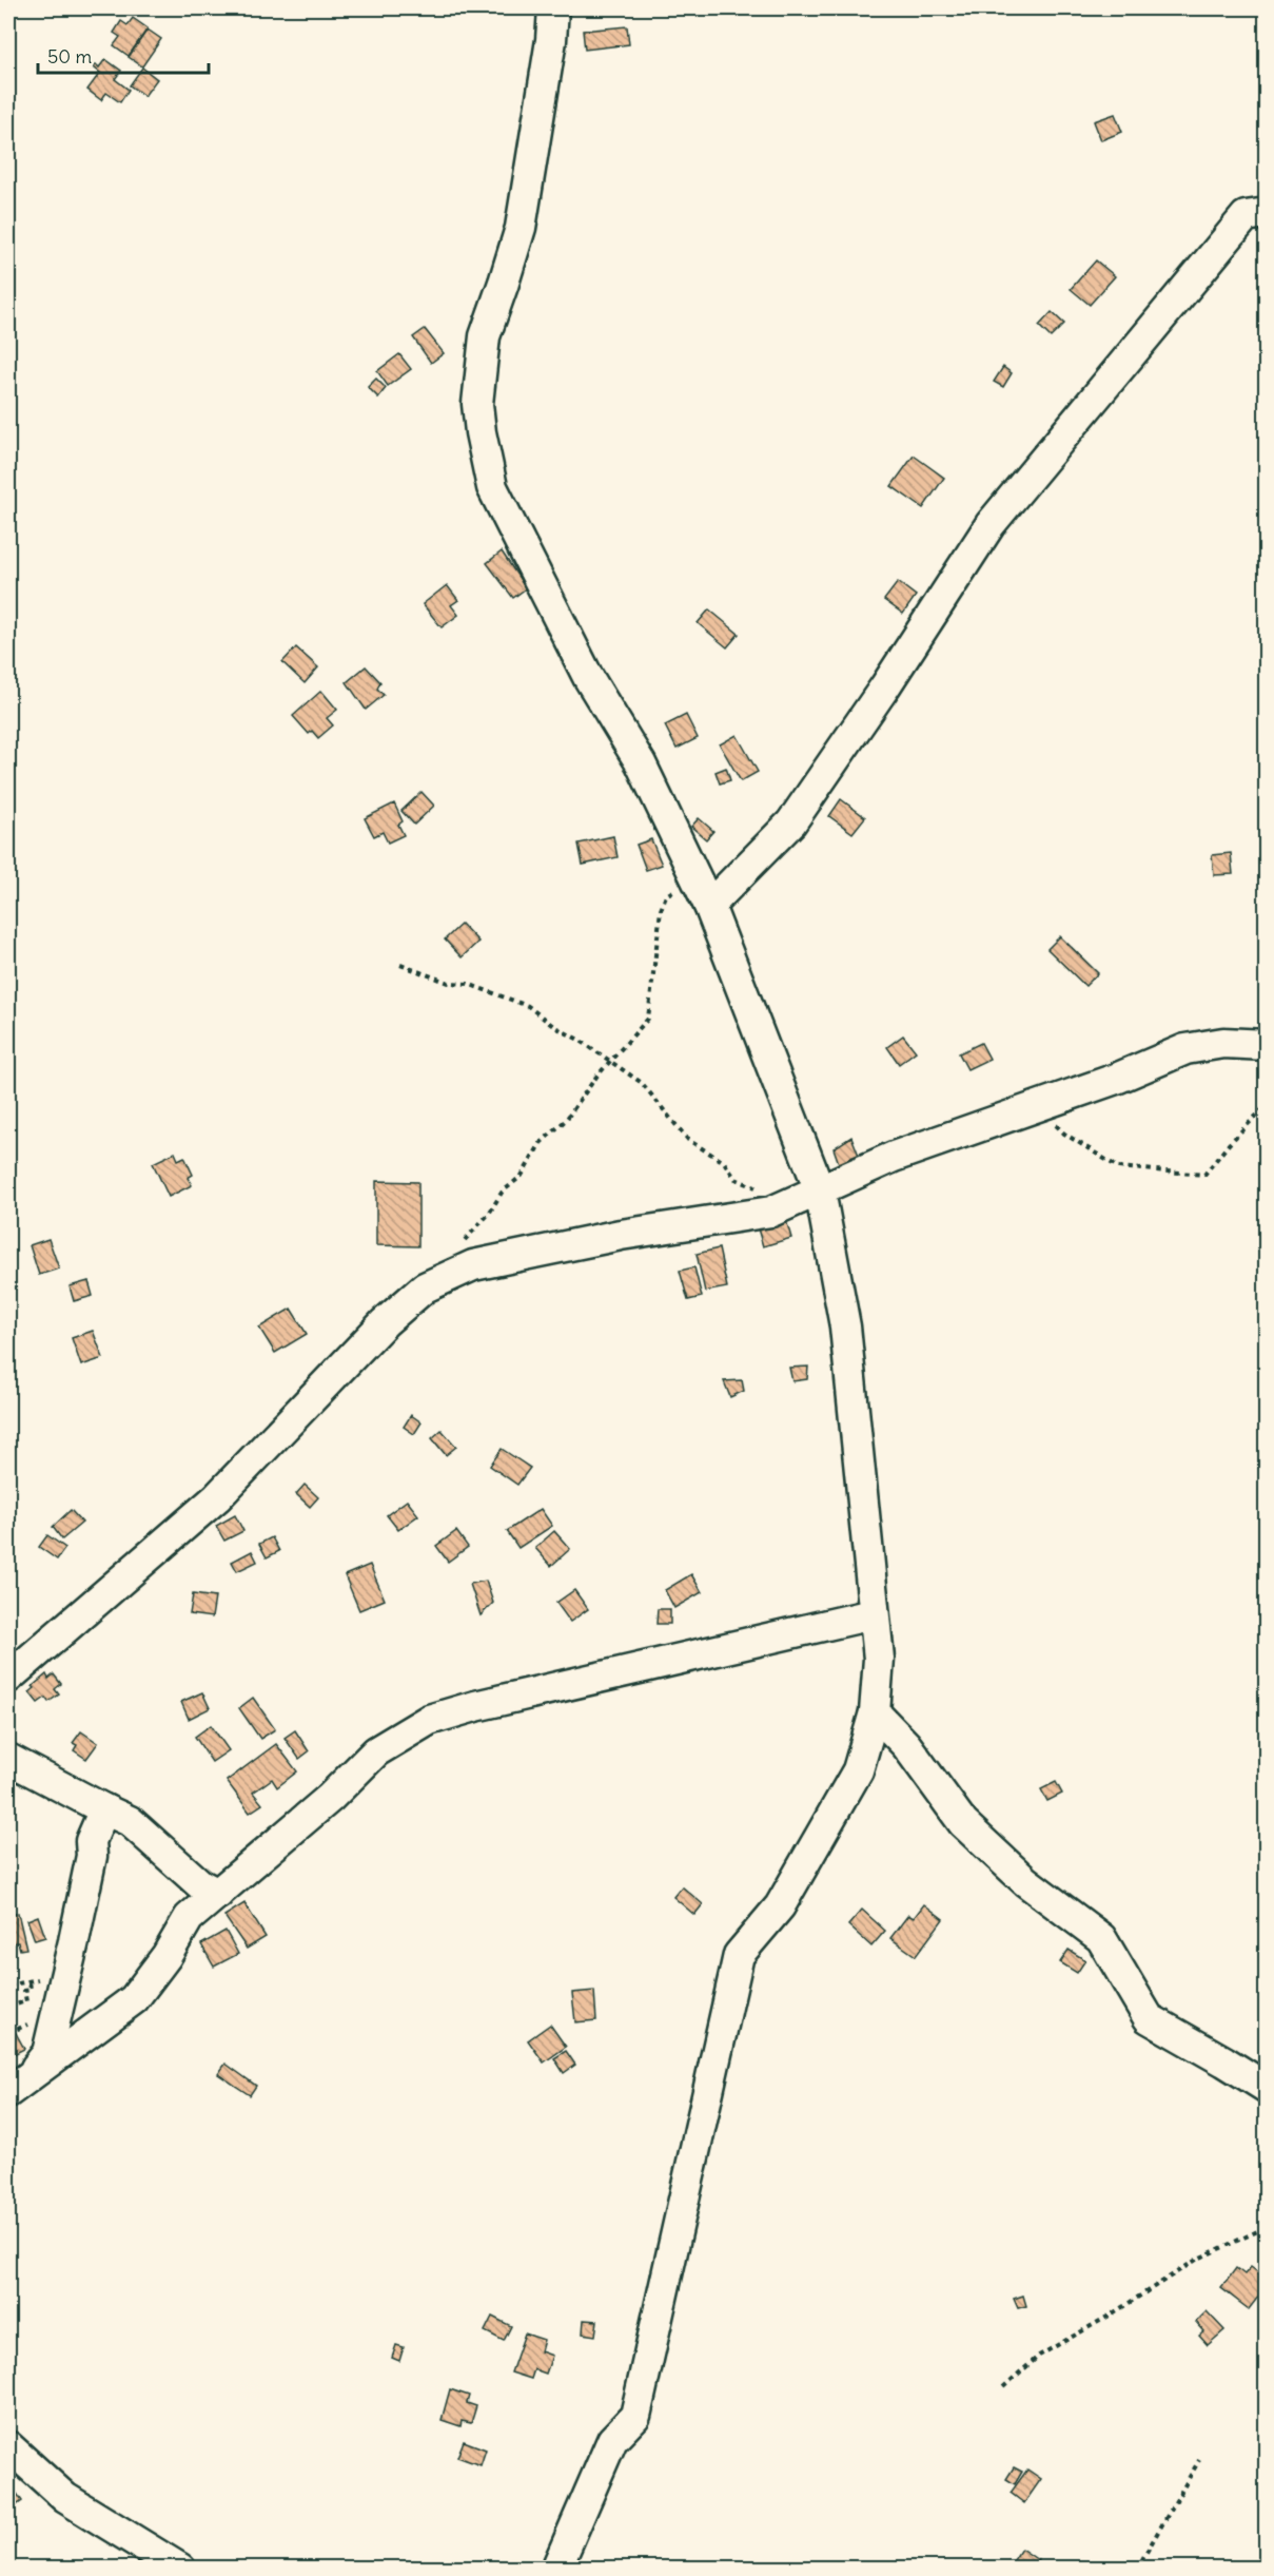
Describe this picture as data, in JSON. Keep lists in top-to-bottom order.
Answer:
{
  "scale_bar": "50 m"
}
